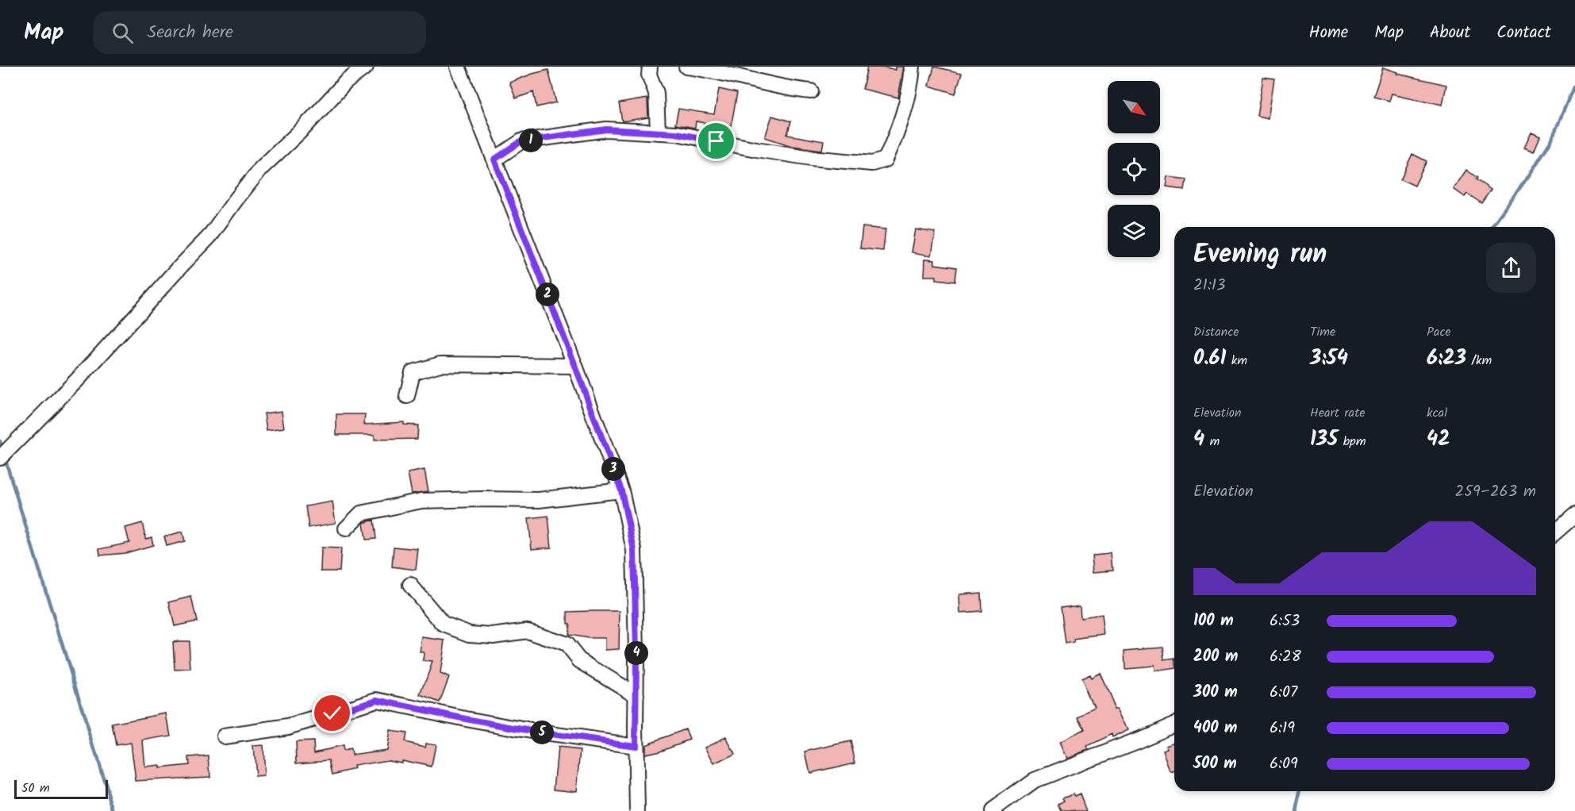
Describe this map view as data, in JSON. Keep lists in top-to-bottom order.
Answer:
{
  "scale_bar": "50 m",
  "north": "bottom right",
  "page": {
    "header": "Map",
    "search": "Search here",
    "nav": [
      "Home",
      "Map",
      "About",
      "Contact"
    ],
    "pins": [
      "1",
      "2",
      "3",
      "4",
      "5"
    ],
    "heading": ["Evening run", "21:13"],
    "stats": [
      ["Distance", "0.61 km"],
      ["Time", "3:54"],
      ["Pace", "6:23 /km"],
      ["Elevation", "4 m"],
      ["Heart rate", "135 bpm"],
      ["kcal", "42"]
    ],
    "chart": ["Elevation", "259–263 m"],
    "list": [
      {
        "name": "100 m",
        "note": "6:53"
      },
      {
        "name": "200 m",
        "note": "6:28"
      },
      {
        "name": "300 m",
        "note": "6:07"
      },
      {
        "name": "400 m",
        "note": "6:19"
      },
      {
        "name": "500 m",
        "note": "6:09"
      }
    ],
    "scale": "50 m"
  }
}
